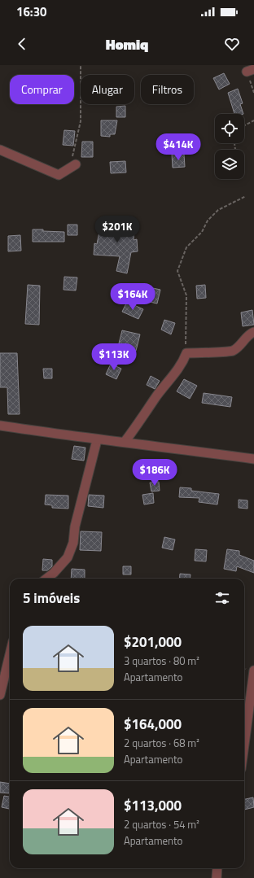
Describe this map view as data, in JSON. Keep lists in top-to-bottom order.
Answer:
{
  "page": {
    "status": "16:30",
    "header": "Homiq",
    "chip": ["Comprar", "Alugar", "Filtros"],
    "price": [
      "$414K",
      "$201K",
      "$164K",
      "$113K",
      "$186K"
    ],
    "heading": "5 imóveis",
    "list": [
      {
        "name": "$201,000",
        "note": "3 quartos · 80 m² · Apartamento"
      },
      {
        "name": "$164,000",
        "note": "2 quartos · 68 m² · Apartamento"
      },
      {
        "name": "$113,000",
        "note": "2 quartos · 54 m² · Apartamento"
      }
    ]
  }
}
